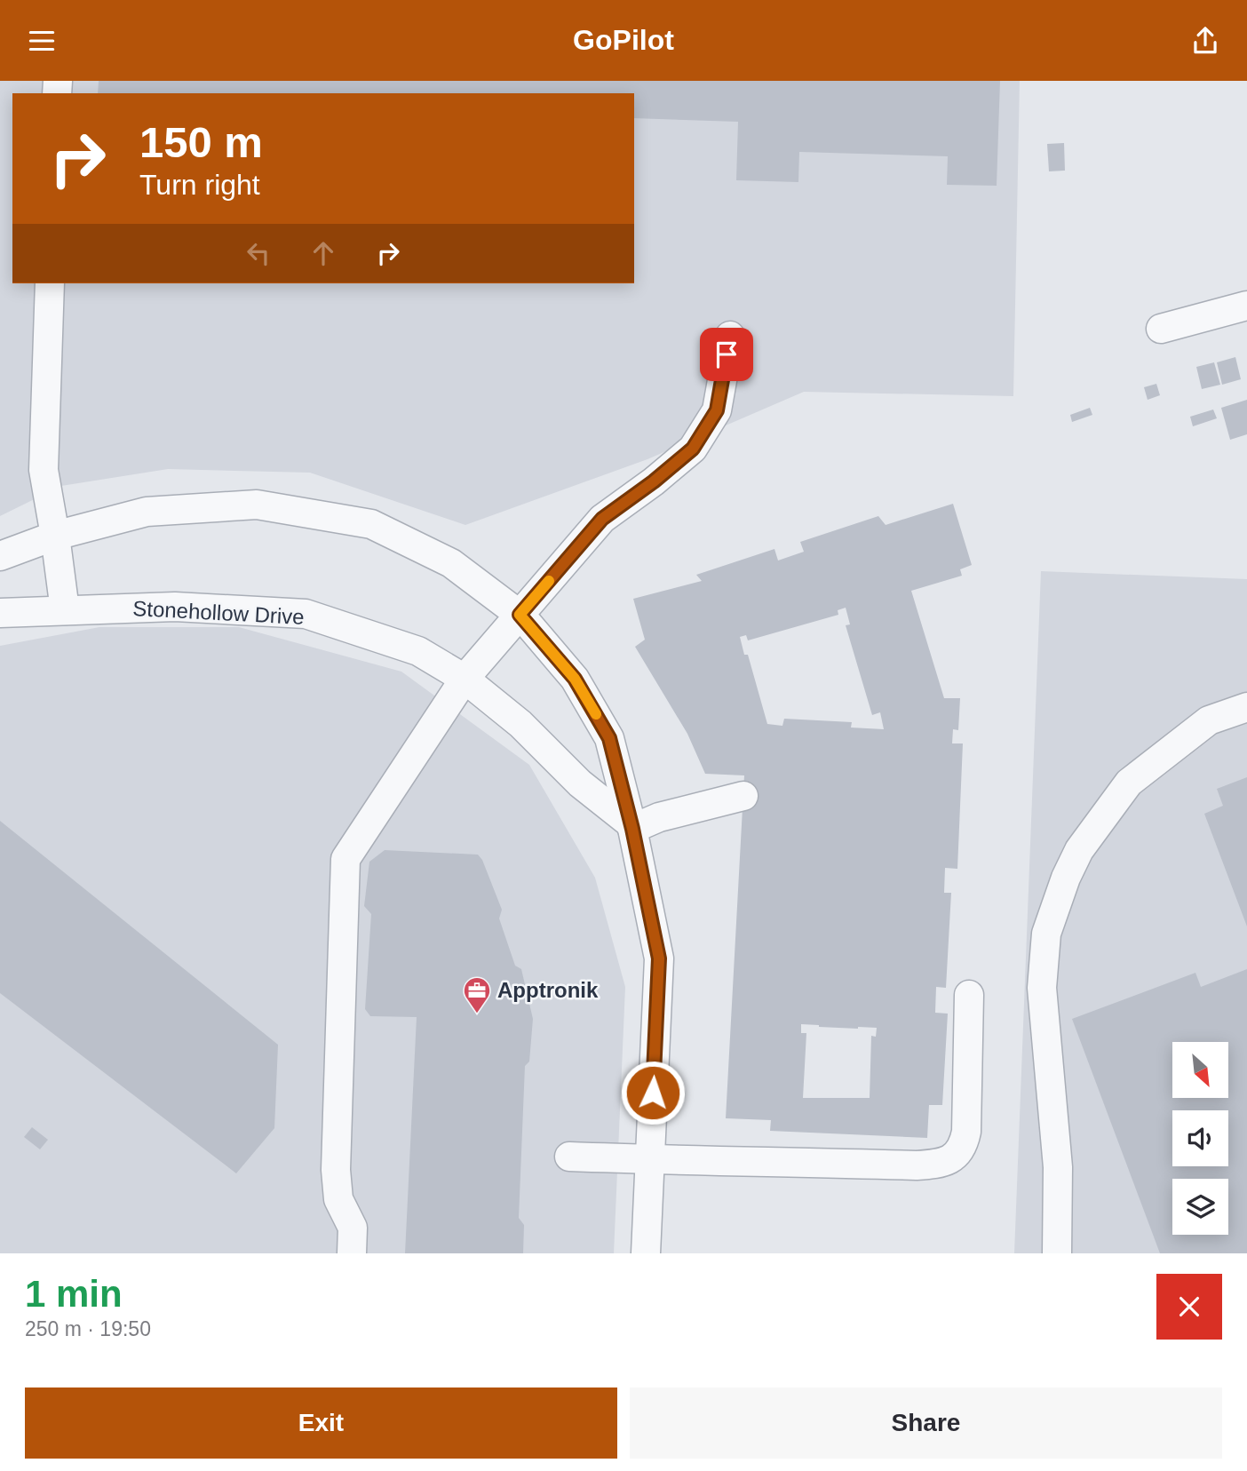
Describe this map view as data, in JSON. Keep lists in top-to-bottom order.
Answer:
{
  "streets": {
    "street": ["Stonehollow Drive"]
  },
  "places": {
    "office": ["Apptronik"]
  },
  "north": "bottom right",
  "page": {
    "header": "GoPilot",
    "turn": ["150 m", "Turn right"],
    "heading": ["1 min", "250 m · 19:50"],
    "buttons": ["Exit", "Share"]
  }
}
